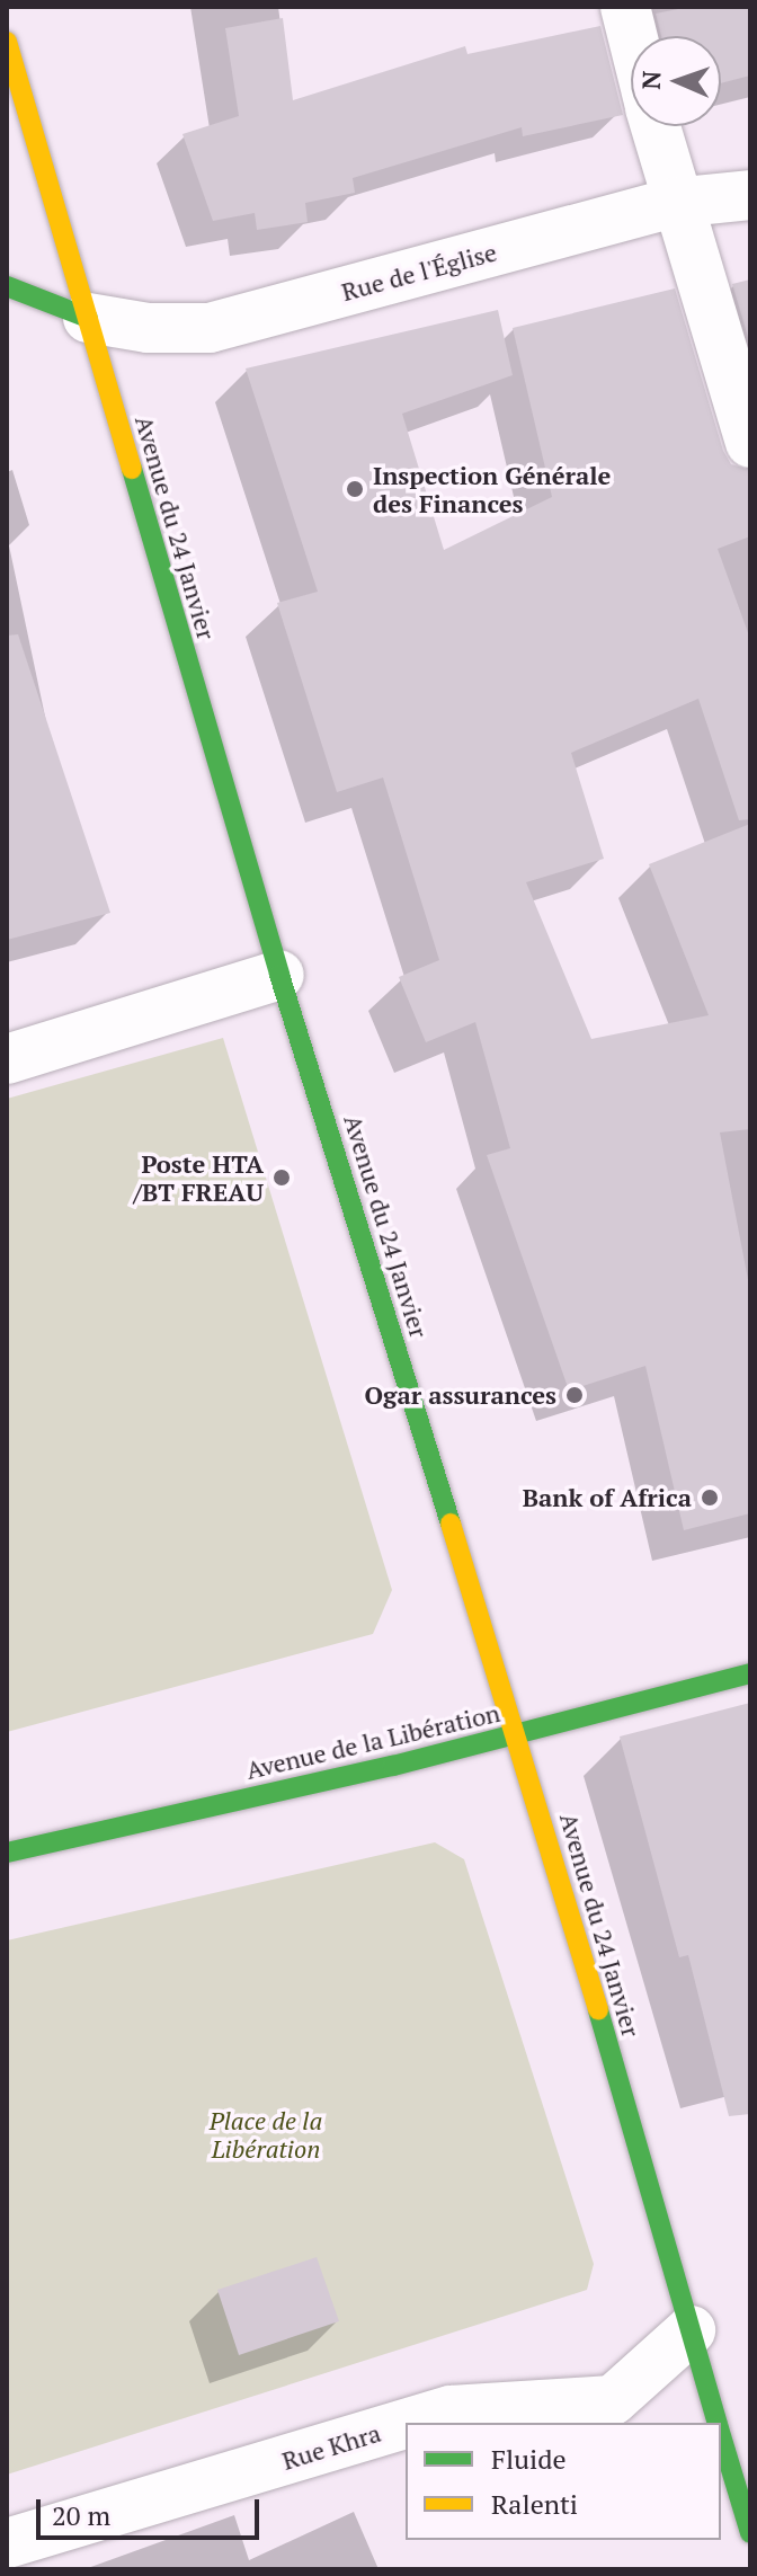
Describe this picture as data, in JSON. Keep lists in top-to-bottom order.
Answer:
{
  "streets": {
    "street": [
      "Rue de l'Église",
      "Avenue du 24 Janvier",
      "Avenue de la Libération",
      "Rue Khra"
    ]
  },
  "crossings": [
    ["Rue de l'Église", "Avenue du 24 Janvier"],
    ["Avenue du 24 Janvier", "Avenue de la Libération"],
    ["Avenue du 24 Janvier", "Rue Khra"]
  ],
  "parks": ["Place de la Libération"],
  "places": [
    "Inspection Générale des Finances",
    "Poste HTA /BT FREAU",
    "Ogar assurances",
    "Bank of Africa"
  ],
  "legend": ["Fluide", "Ralenti"],
  "scale_bar": "20 m",
  "north": "left"
}
